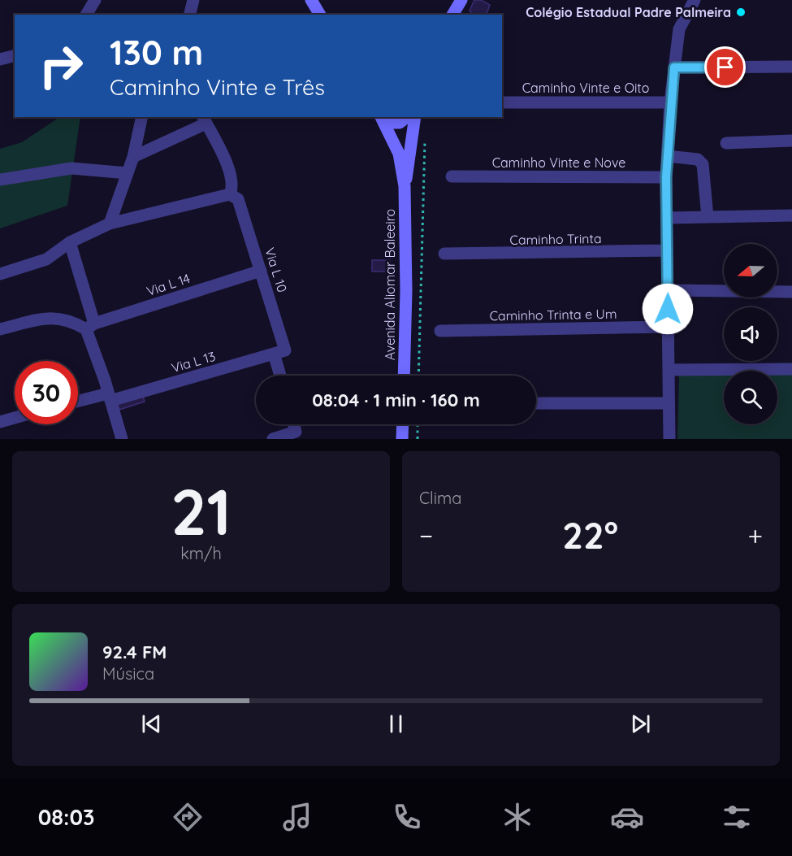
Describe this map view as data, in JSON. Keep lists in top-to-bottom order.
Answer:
{
  "streets": {
    "main road": ["Avenida Aliomar Baleeiro"],
    "street": [
      "Caminho Vinte e Oito",
      "Caminho Vinte e Nove",
      "Caminho Trinta",
      "Via L 10",
      "Via L 14",
      "Caminho Trinta e Um",
      "Via L 13"
    ]
  },
  "crossings": [
    ["Via L 10", "Via L 14"],
    ["Via L 10", "Via L 13"]
  ],
  "places": ["Colégio Estadual Padre Palmeira"],
  "north": "left",
  "page": {
    "turn": ["130 m", "Caminho Vinte e Três"],
    "limit": "30",
    "trip": "08:04 · 1 min · 160 m",
    "tile": [
      ["21", "km/h"],
      "Clima"
    ],
    "heat": ["−", "22°", "+"],
    "song": ["92.4 FM", "Música"],
    "tabs": "08:03"
  }
}
